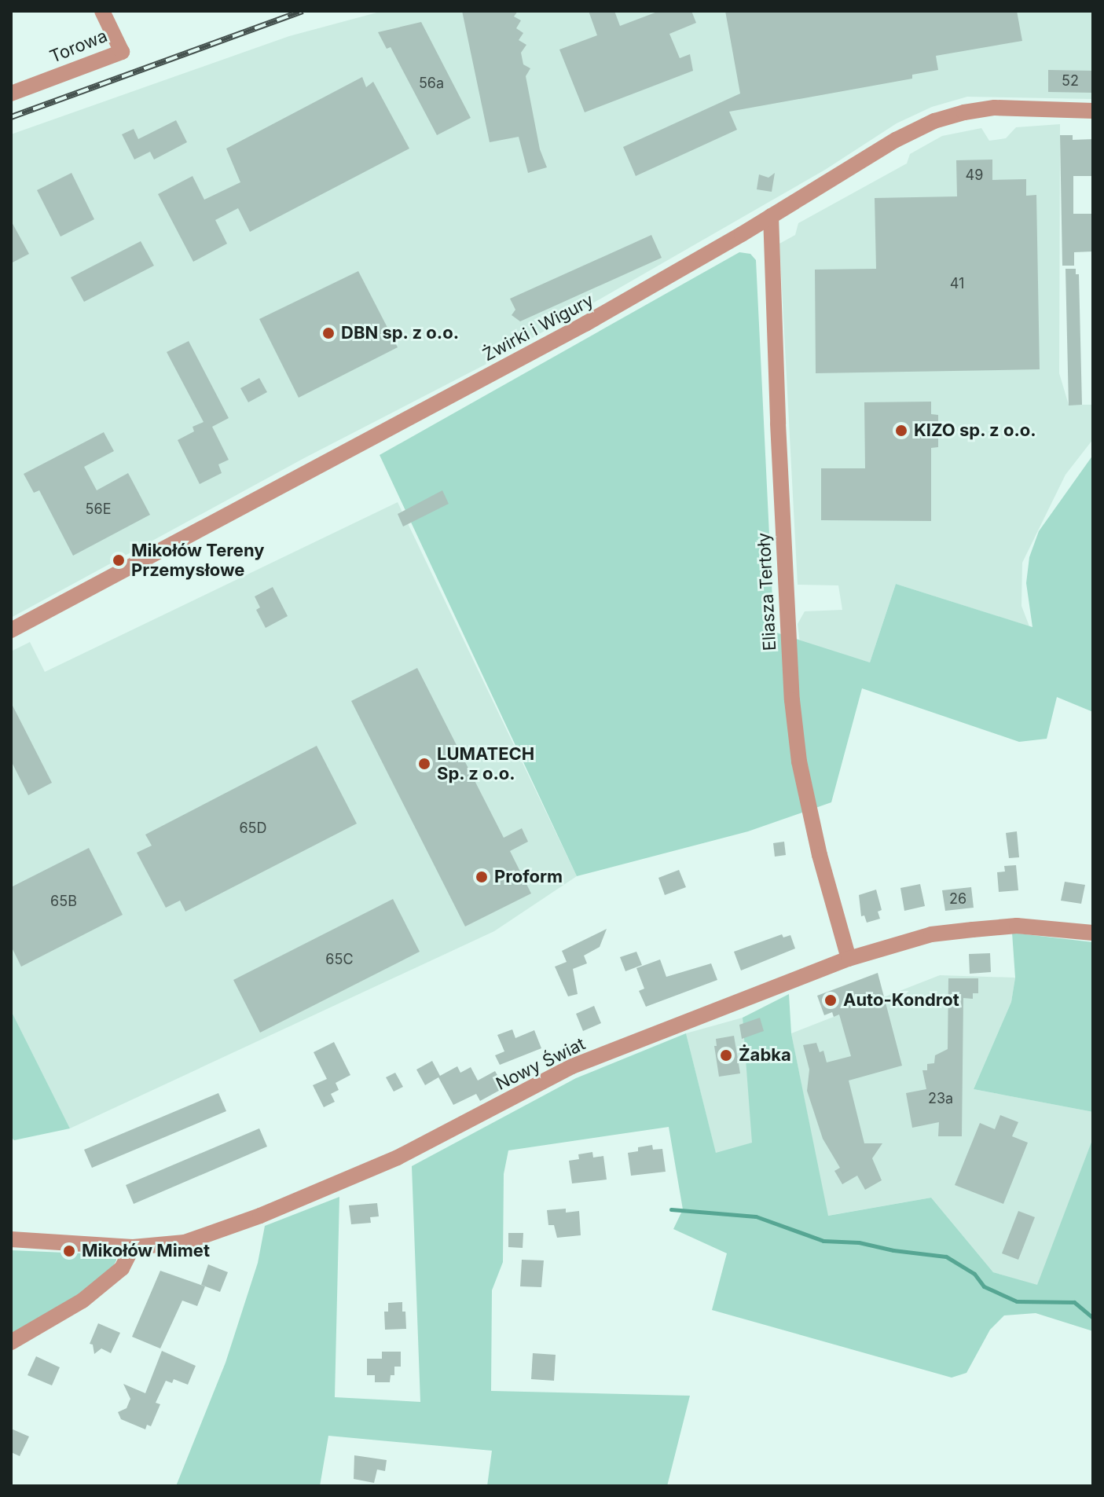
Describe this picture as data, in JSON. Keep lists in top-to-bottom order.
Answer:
{
  "streets": {
    "street": [
      "Torowa",
      "Żwirki i Wigury",
      "Eliasza Tertoły",
      "Nowy Świat"
    ]
  },
  "crossings": [
    ["Żwirki i Wigury", "Eliasza Tertoły"],
    ["Eliasza Tertoły", "Nowy Świat"]
  ],
  "places": [
    "DBN sp. z o.o.",
    "KIZO sp. z o.o.",
    "Mikołów Tereny Przemysłowe",
    "LUMATECH Sp. z o.o.",
    "Proform",
    "Auto-Kondrot",
    "Żabka",
    "Mikołów Mimet"
  ],
  "house_numbers": [
    "52",
    "56a",
    "49",
    "41",
    "56E",
    "65D",
    "26",
    "65B",
    "65C",
    "23a"
  ]
}
